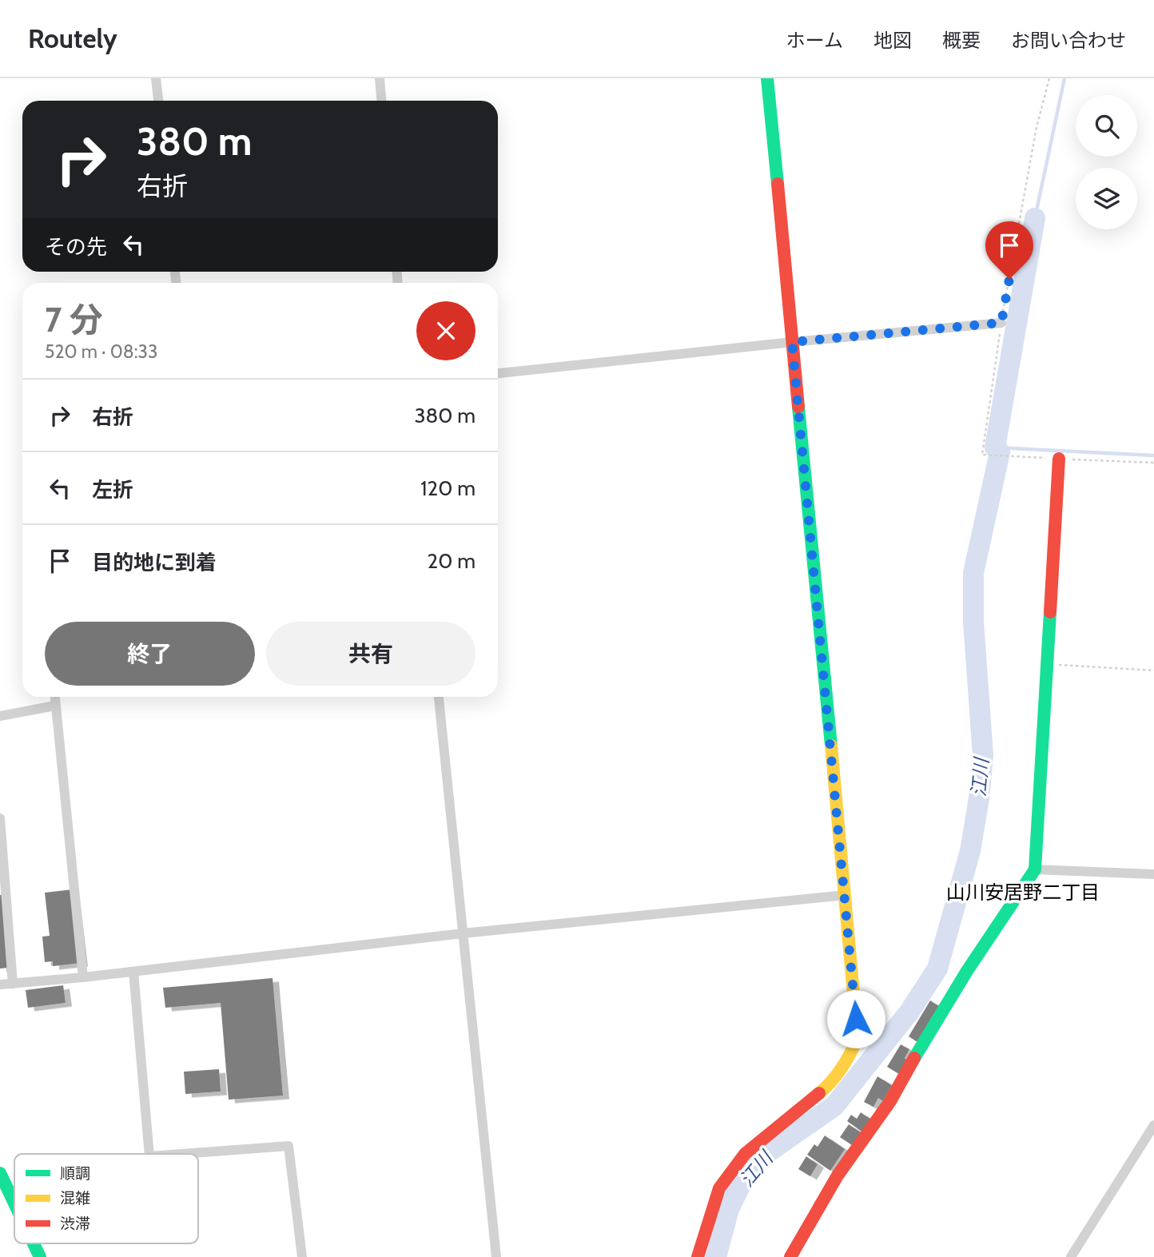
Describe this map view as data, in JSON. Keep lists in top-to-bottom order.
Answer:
{
  "districts": ["山川安居野二丁目"],
  "water": ["江川"],
  "legend": ["順調", "混雑", "渋滞"],
  "page": {
    "header": "Routely",
    "nav": [
      "ホーム",
      "地図",
      "概要",
      "お問い合わせ"
    ],
    "turn": ["380 m", "右折"],
    "then": "その先",
    "heading": ["7 分", "520 m · 08:33"],
    "list": [
      {
        "name": "右折",
        "value": "380 m"
      },
      {
        "name": "左折",
        "value": "120 m"
      },
      {
        "name": "目的地に到着",
        "value": "20 m"
      }
    ],
    "buttons": ["終了", "共有"]
  }
}
